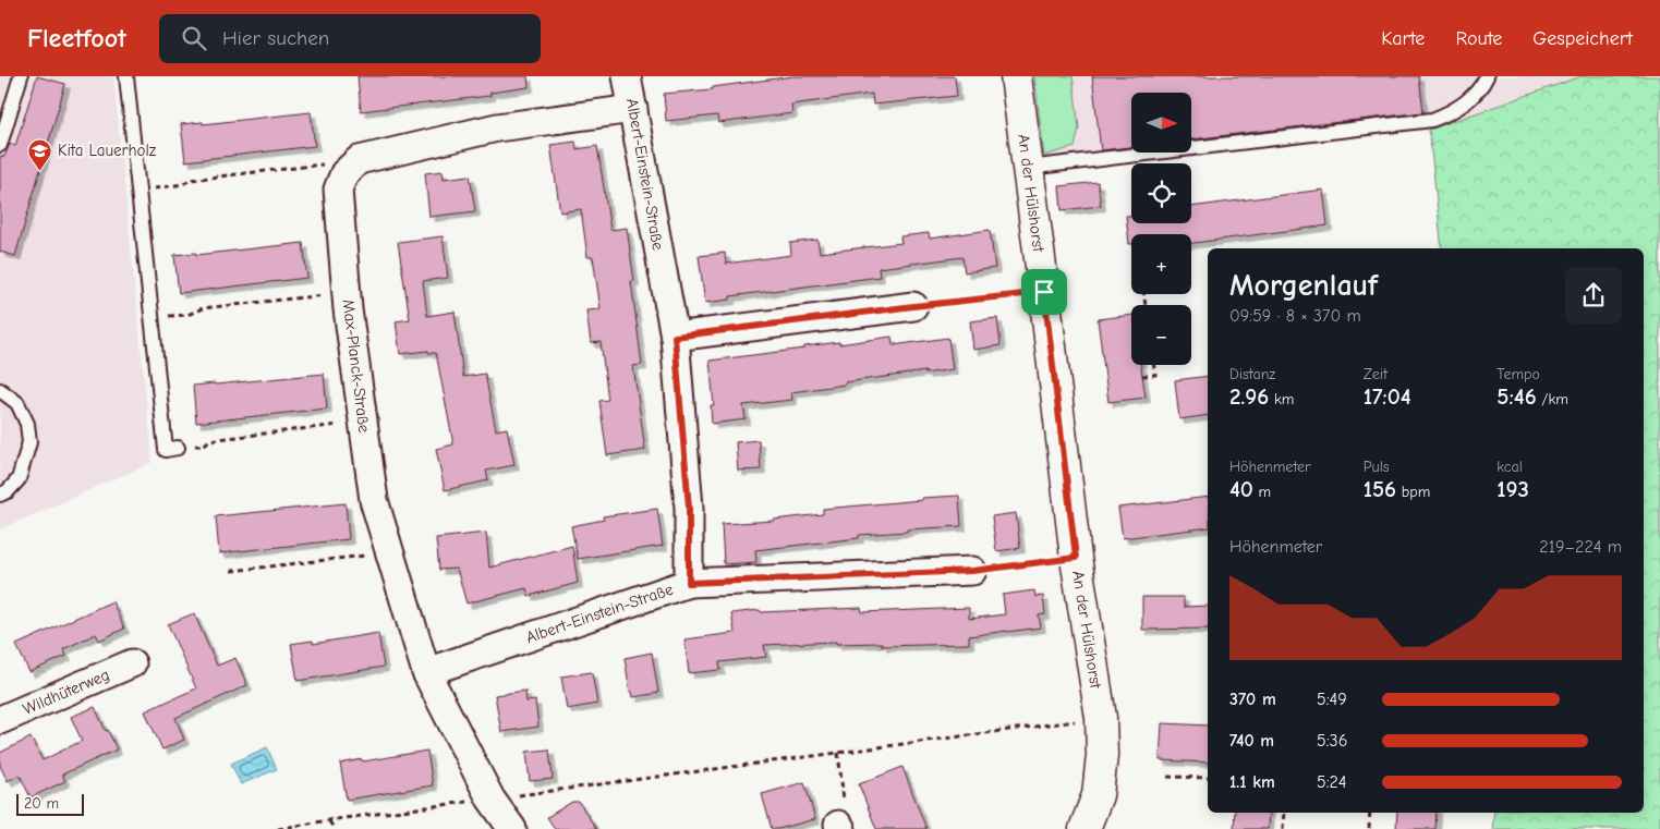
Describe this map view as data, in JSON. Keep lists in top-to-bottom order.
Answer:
{
  "streets": {
    "street": [
      "Albert-Einstein-Straße",
      "An der Hülshorst",
      "Max-Planck-Straße",
      "Wildhüterweg"
    ]
  },
  "crossings": [
    ["Albert-Einstein-Straße", "Max-Planck-Straße"]
  ],
  "places": {
    "school or university": ["Kita Lauerholz"]
  },
  "scale_bar": "20 m",
  "north": "right",
  "page": {
    "header": "Fleetfoot",
    "search": "Hier suchen",
    "nav": ["Karte", "Route", "Gespeichert"],
    "map_buttons": ["+", "−"],
    "heading": ["Morgenlauf", "09:59 · 8 × 370 m"],
    "stats": [
      ["Distanz", "2.96 km"],
      ["Zeit", "17:04"],
      ["Tempo", "5:46 /km"],
      ["Höhenmeter", "40 m"],
      ["Puls", "156 bpm"],
      ["kcal", "193"]
    ],
    "chart": ["Höhenmeter", "219–224 m"],
    "list": [
      {
        "name": "370 m",
        "note": "5:49"
      },
      {
        "name": "740 m",
        "note": "5:36"
      },
      {
        "name": "1.1 km",
        "note": "5:24"
      }
    ],
    "scale": "20 m"
  }
}
